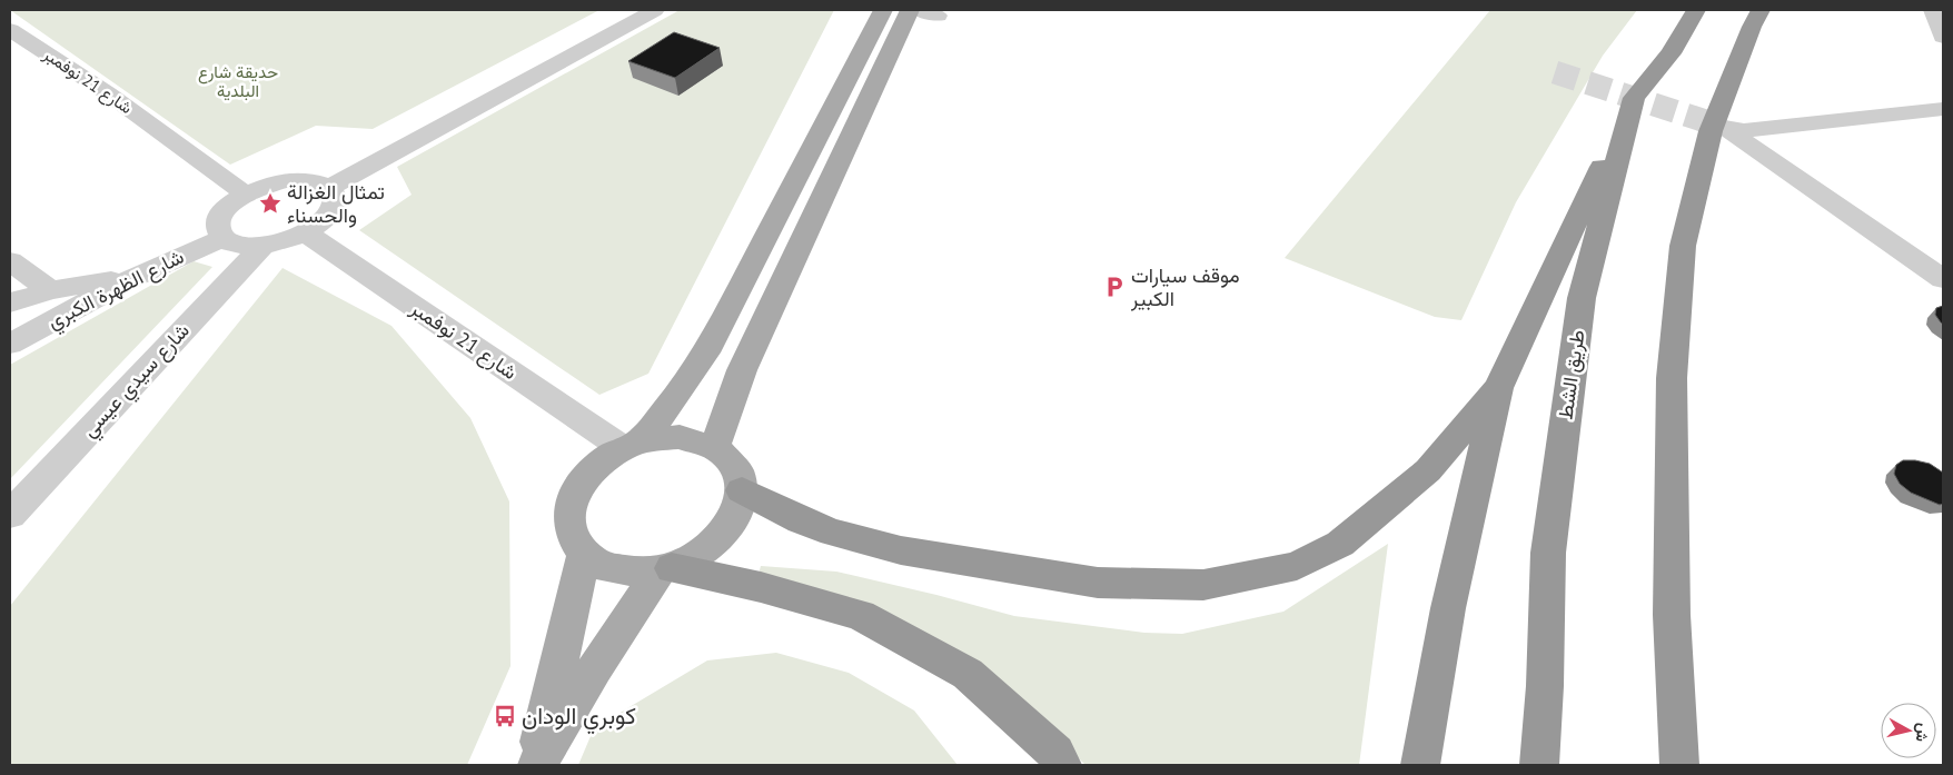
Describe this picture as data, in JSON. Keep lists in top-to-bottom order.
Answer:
{
  "streets": {
    "highway": ["طريق الشط"],
    "street": ["شارع 21 نوفمبر", "شارع الظهرة الكبري", "شارع سيدي عيسي"]
  },
  "parks": ["حديقة شارع البلدية"],
  "places": {
    "place": ["تمثال الغزالة والحسناء"],
    "parking": ["موقف سيارات الكبير"],
    "bus stop": ["كوبري الودان"]
  },
  "north": "right"
}
